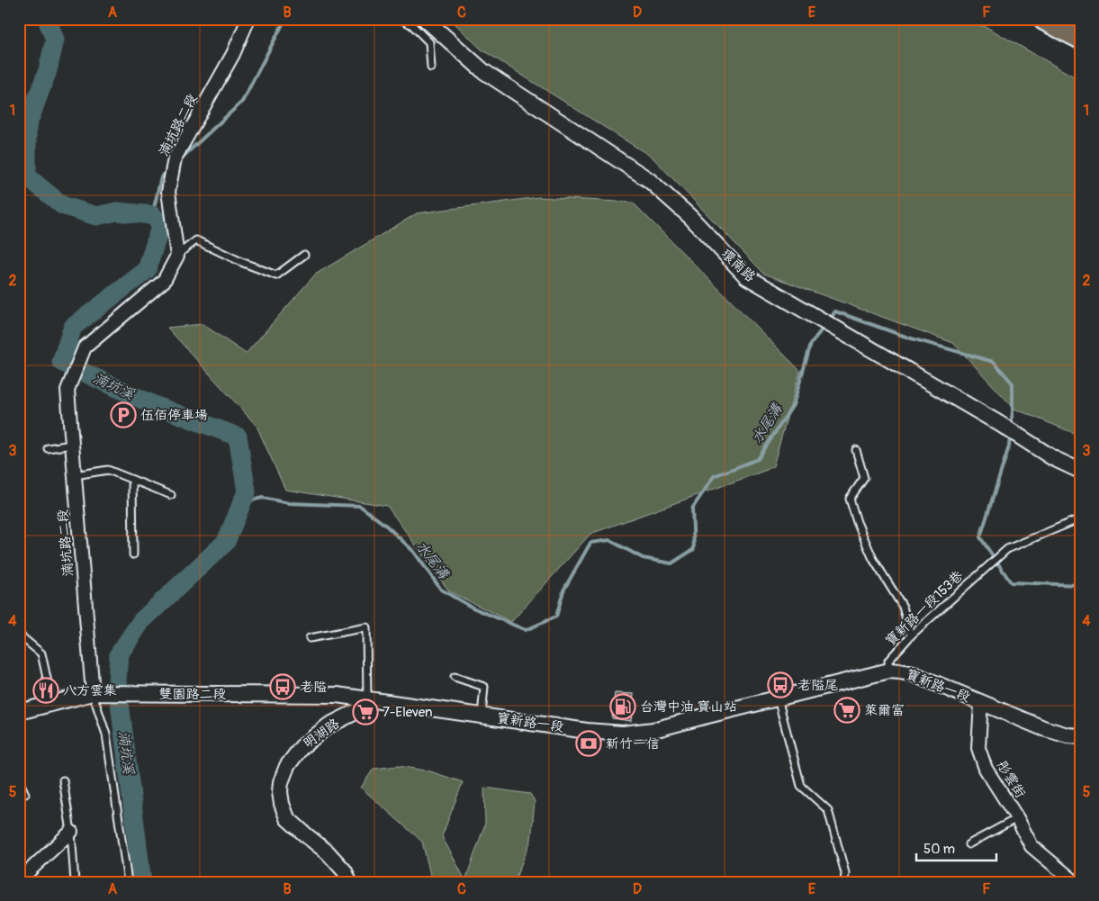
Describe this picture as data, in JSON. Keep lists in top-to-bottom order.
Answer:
{
  "streets": {
    "street": [
      "湳坑路二段",
      "環南路",
      "寶新路一段",
      "雙園路二段",
      "明湖路",
      "彤雲街"
    ],
    "lane": ["寶新路一段153巷"]
  },
  "crossings": [
    ["湳坑路二段", "雙園路二段"],
    ["寶新路一段153巷", "寶新路一段"],
    ["寶新路一段", "雙園路二段"],
    ["寶新路一段", "明湖路"],
    ["寶新路一段", "彤雲街"],
    ["雙園路二段", "明湖路"]
  ],
  "water": ["湳坑溪", "水尾溝"],
  "places": {
    "parking": ["伍佰停車場"],
    "bus stop": ["老隘尾", "老隘"],
    "restaurant": ["八方雲集"],
    "fuel station": ["台灣中油 寶山站"],
    "supermarket": ["萊爾富", "7-Eleven"],
    "bank": ["新竹一信"]
  },
  "scale_bar": "50 m",
  "grid": {
    "columns": [
      "A",
      "B",
      "C",
      "D",
      "E",
      "F"
    ],
    "rows": [
      "1",
      "2",
      "3",
      "4",
      "5"
    ]
  }
}
